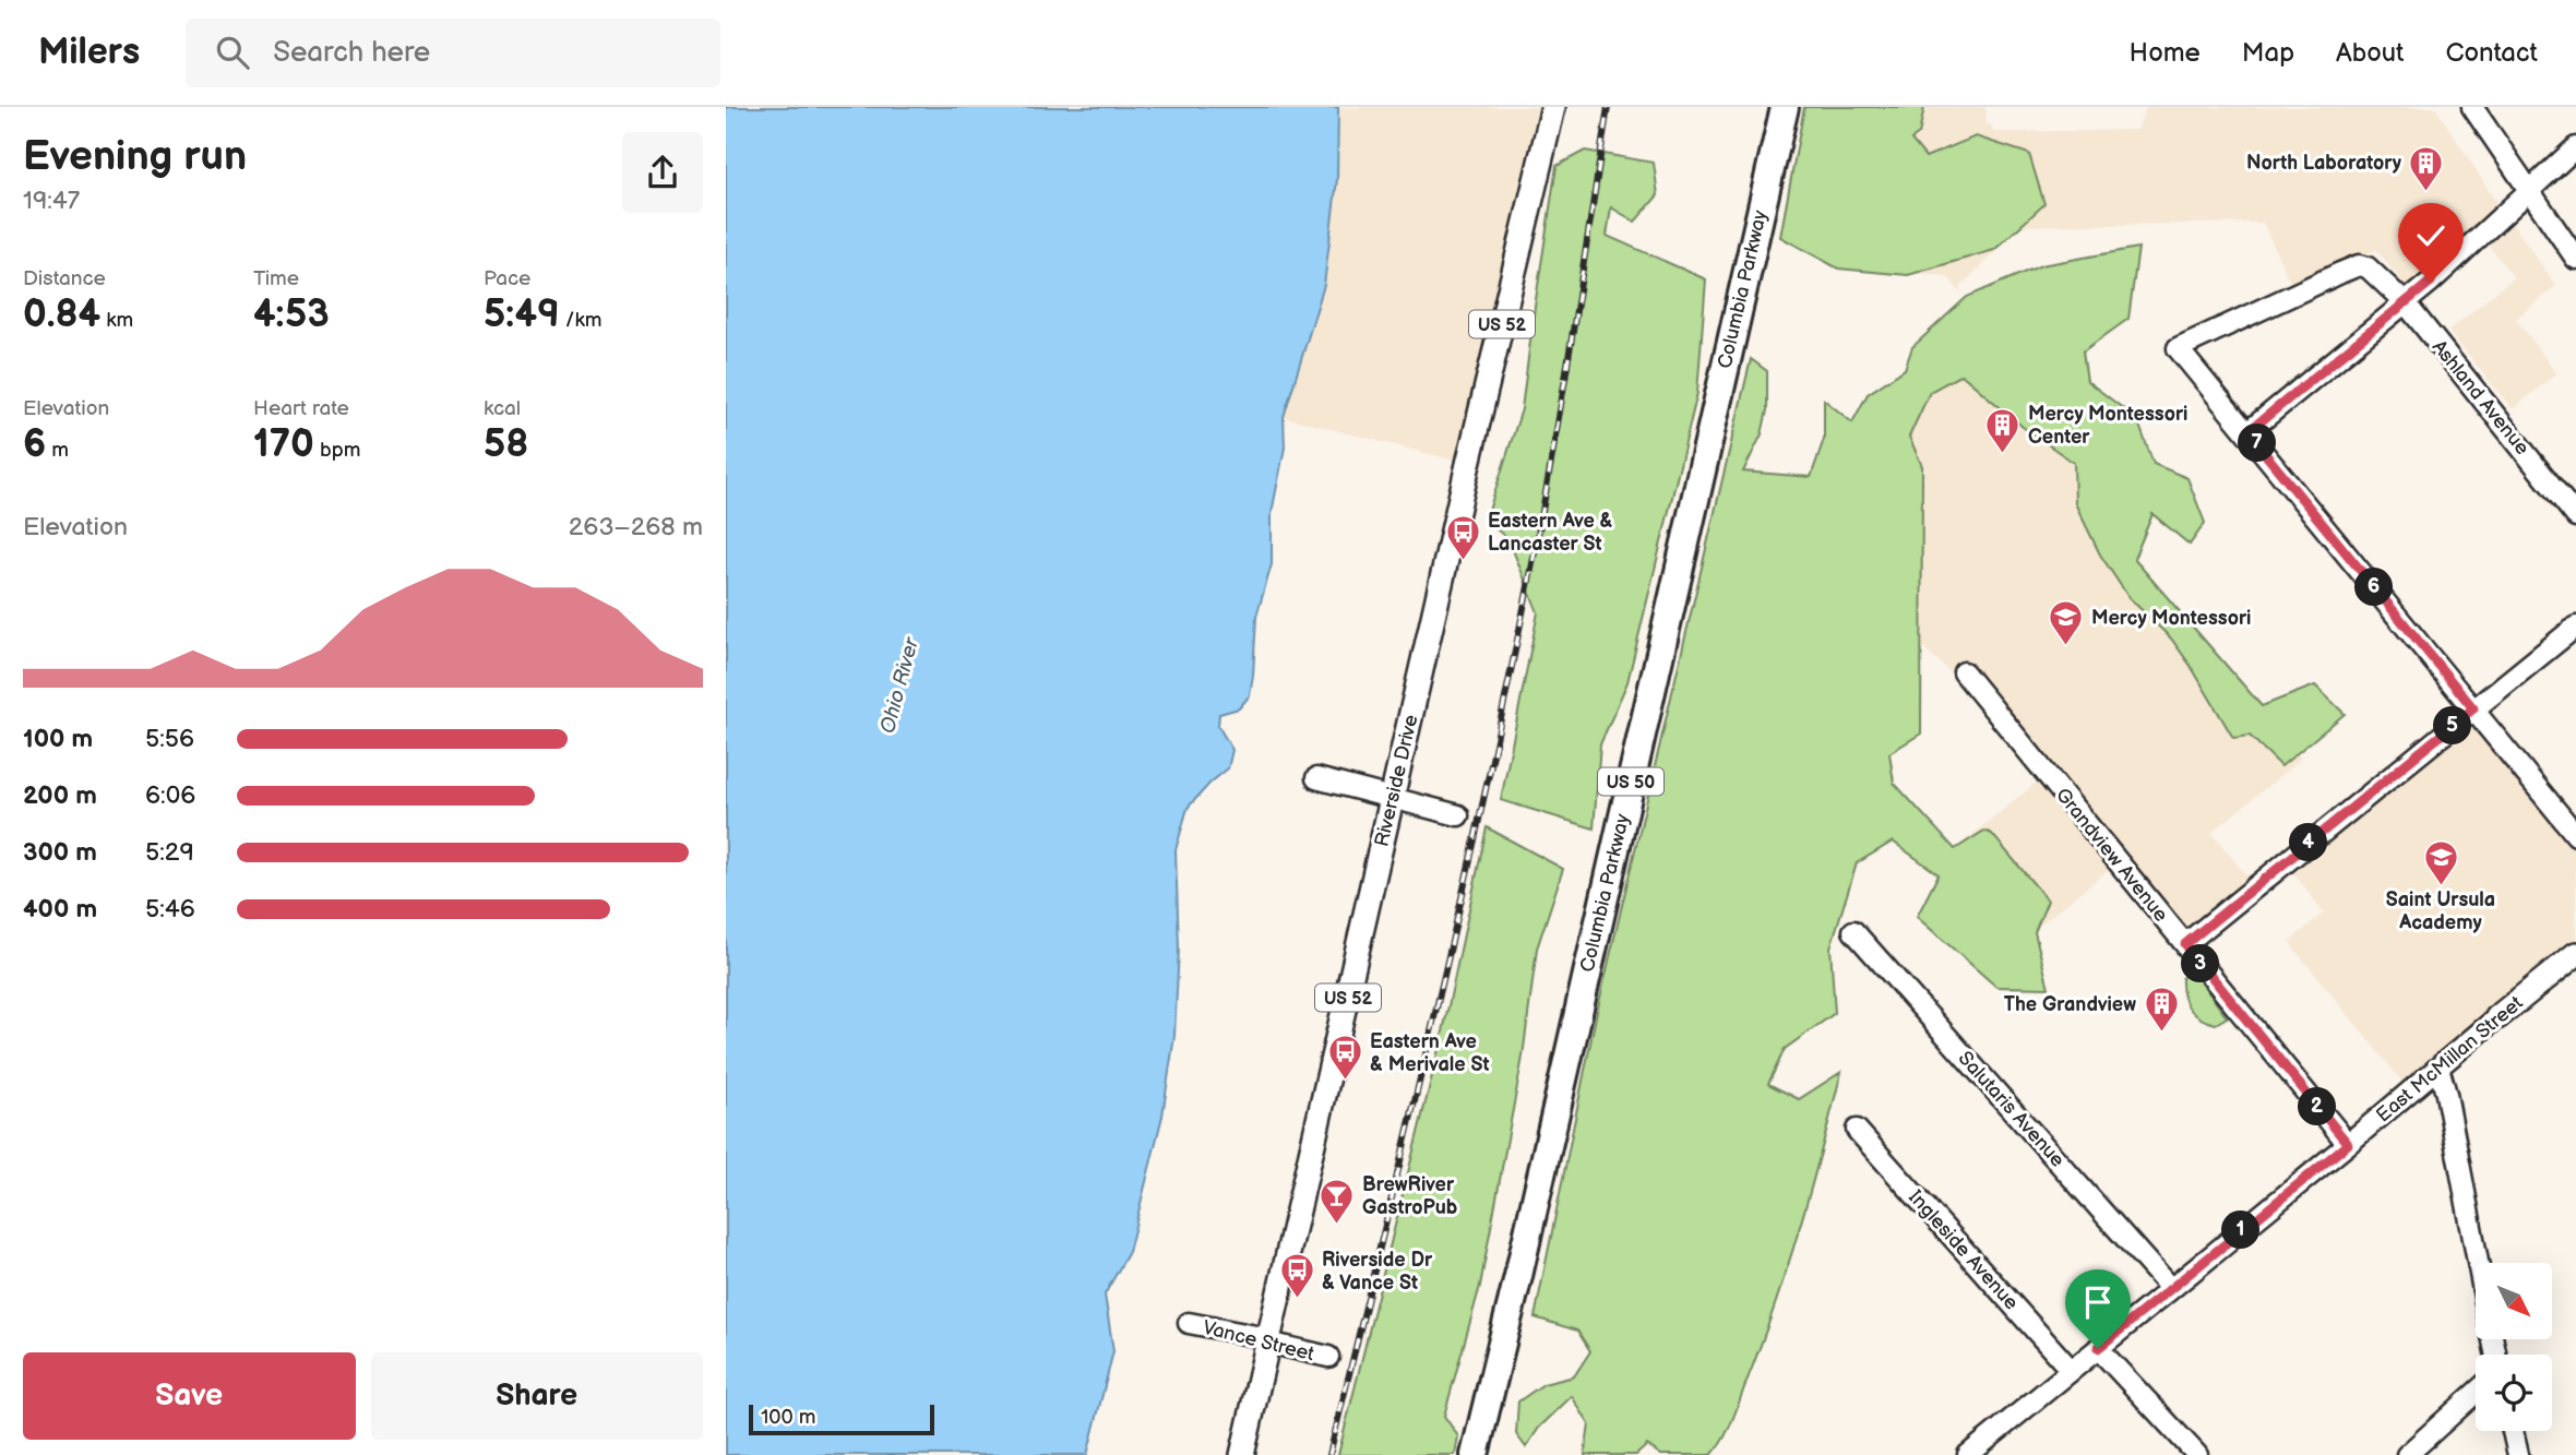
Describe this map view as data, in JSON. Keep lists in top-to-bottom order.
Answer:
{
  "streets": {
    "highway": ["Columbia Parkway", "US 50"],
    "main road": ["US 52", "Riverside Drive", "East McMillan Street"],
    "street": [
      "Ashland Avenue",
      "Grandview Avenue",
      "Salutaris Avenue",
      "Ingleside Avenue",
      "Vance Street"
    ]
  },
  "crossings": [
    ["Riverside Drive", "Vance Street"],
    ["Grandview Avenue", "East McMillan Street"],
    ["East McMillan Street", "Salutaris Avenue"],
    ["East McMillan Street", "Ingleside Avenue"]
  ],
  "water": ["Ohio River"],
  "places": {
    "building": ["North Laboratory", "Mercy Montessori Center", "The Grandview"],
    "bus stop": ["Eastern Ave & Lancaster St", "Eastern Ave & Merivale St", "Riverside Dr & Vance St"],
    "school or university": ["Mercy Montessori", "Saint Ursula Academy"],
    "bar": ["BrewRiver GastroPub"]
  },
  "scale_bar": "100 m",
  "north": "bottom right",
  "page": {
    "header": "Milers",
    "search": "Search here",
    "nav": [
      "Home",
      "Map",
      "About",
      "Contact"
    ],
    "heading": ["Evening run", "19:47"],
    "stats": [
      ["Distance", "0.84 km"],
      ["Time", "4:53"],
      ["Pace", "5:49 /km"],
      ["Elevation", "6 m"],
      ["Heart rate", "170 bpm"],
      ["kcal", "58"]
    ],
    "pins": [
      "7",
      "6",
      "5",
      "4",
      "3",
      "2",
      "1"
    ],
    "chart": ["Elevation", "263–268 m"],
    "list": [
      {
        "name": "100 m",
        "note": "5:56"
      },
      {
        "name": "200 m",
        "note": "6:06"
      },
      {
        "name": "300 m",
        "note": "5:29"
      },
      {
        "name": "400 m",
        "note": "5:46"
      }
    ],
    "buttons": ["Save", "Share"],
    "scale": "100 m"
  }
}
